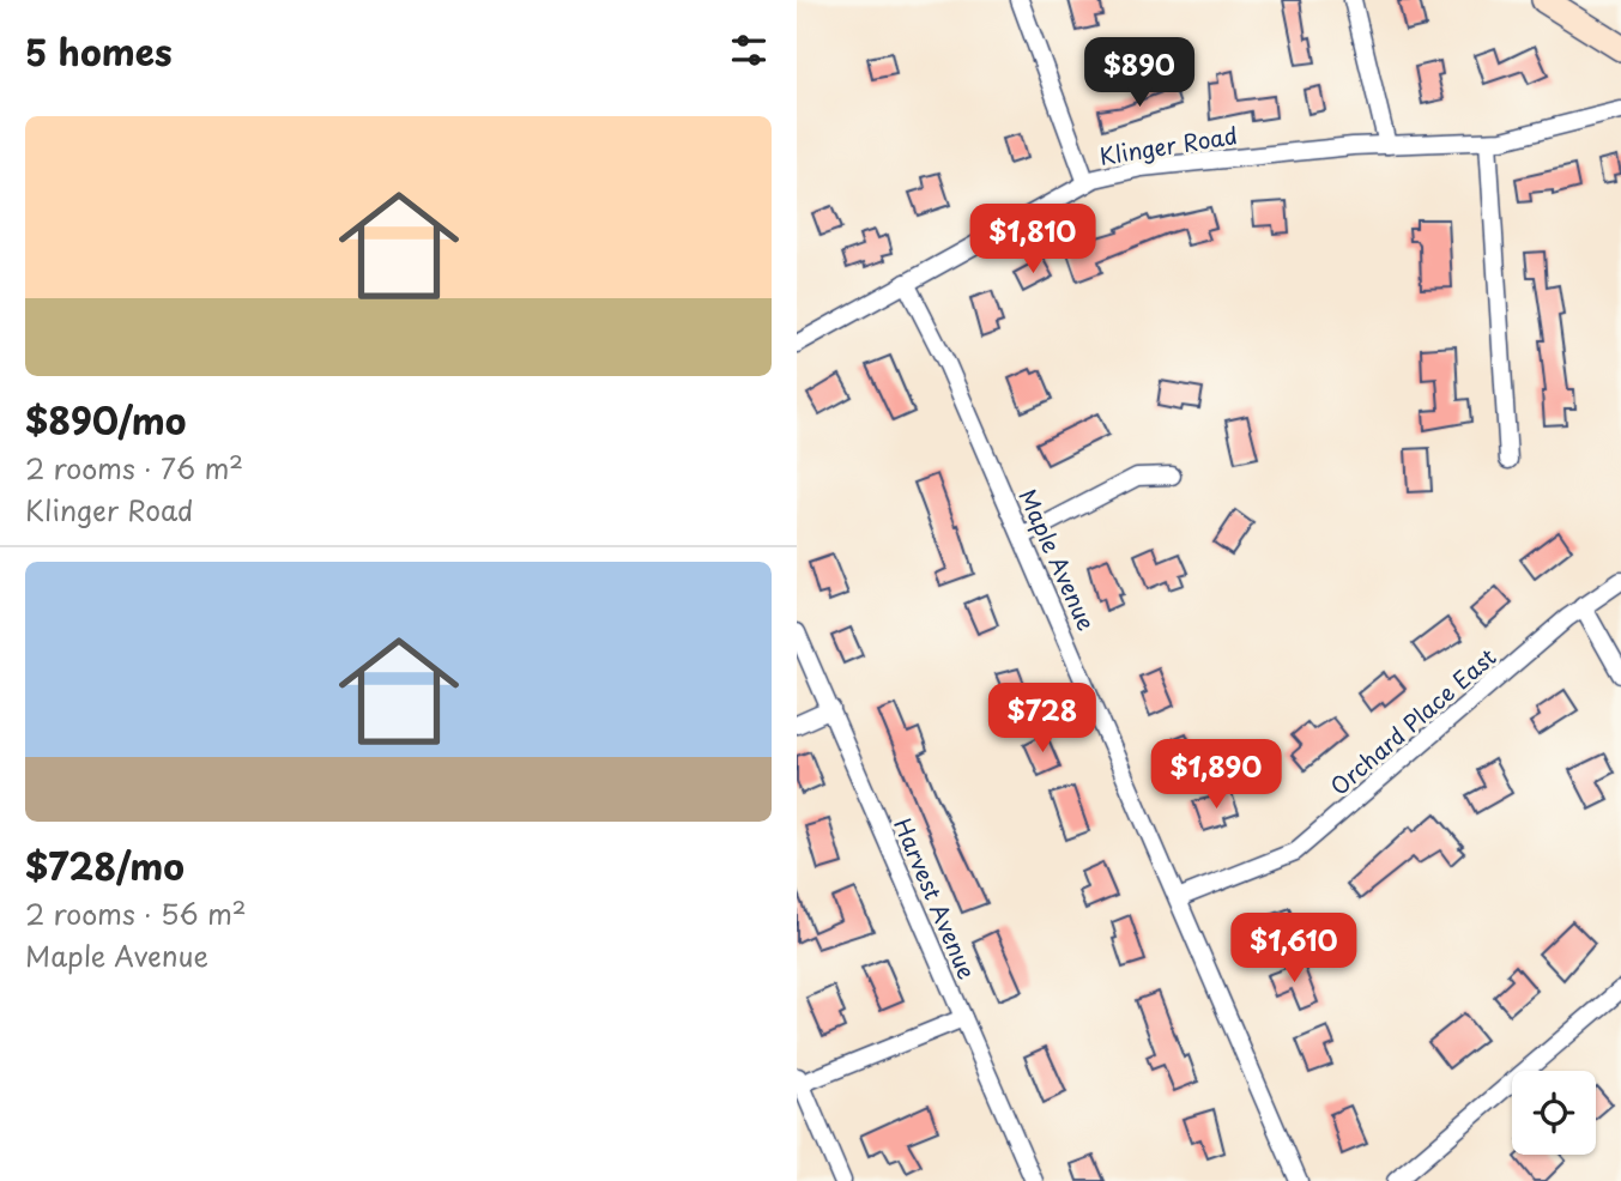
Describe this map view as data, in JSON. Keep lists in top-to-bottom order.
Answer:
{
  "streets": {
    "street": [
      "Klinger Road",
      "Maple Avenue",
      "Orchard Place East",
      "Harvest Avenue"
    ]
  },
  "crossings": [
    ["Klinger Road", "Maple Avenue"],
    ["Maple Avenue", "Orchard Place East"]
  ],
  "page": {
    "heading": "5 homes",
    "price": [
      "$890",
      "$1,810",
      "$728",
      "$1,890",
      "$1,610"
    ],
    "list": [
      {
        "name": "$890/mo",
        "note": "2 rooms · 76 m² · Klinger Road"
      },
      {
        "name": "$728/mo",
        "note": "2 rooms · 56 m² · Maple Avenue"
      }
    ]
  }
}
